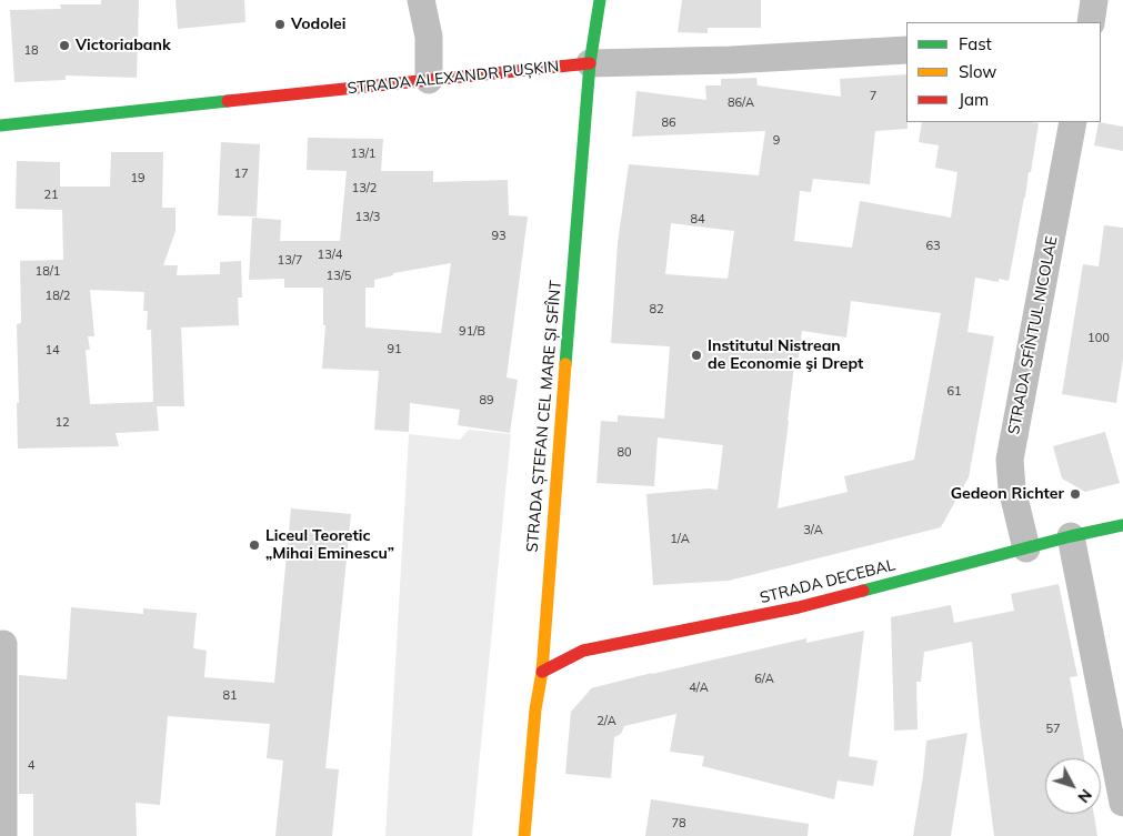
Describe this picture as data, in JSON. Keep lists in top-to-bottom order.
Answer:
{
  "streets": {
    "main road": ["STRADA ALEXANDR PUȘKIN", "STRADA ȘTEFAN CEL MARE ȘI SFÎNT", "STRADA DECEBAL"],
    "street": ["STRADA SFÎNTUL NICOLAE"]
  },
  "crossings": [
    ["STRADA ALEXANDR PUȘKIN", "STRADA ȘTEFAN CEL MARE ȘI SFÎNT"],
    ["STRADA SFÎNTUL NICOLAE", "STRADA DECEBAL"],
    ["STRADA ȘTEFAN CEL MARE ȘI SFÎNT", "STRADA DECEBAL"]
  ],
  "places": [
    "Vodolei",
    "Victoriabank",
    "Institutul Nistrean de Economie şi Drept",
    "Gedeon Richter",
    "Liceul Teoretic „Mihai Eminescu”"
  ],
  "house_numbers": [
    "18",
    "7",
    "86/A",
    "86",
    "9",
    "13/1",
    "17",
    "19",
    "13/2",
    "21",
    "13/3",
    "84",
    "93",
    "63",
    "13/4",
    "13/7",
    "18/1",
    "13/5",
    "18/2",
    "82",
    "91/B",
    "100",
    "91",
    "14",
    "61",
    "89",
    "12",
    "80",
    "3/A",
    "1/A",
    "6/A",
    "4/A",
    "81",
    "2/A",
    "57",
    "4",
    "78"
  ],
  "legend": ["Fast", "Slow", "Jam"],
  "north": "bottom right"
}
